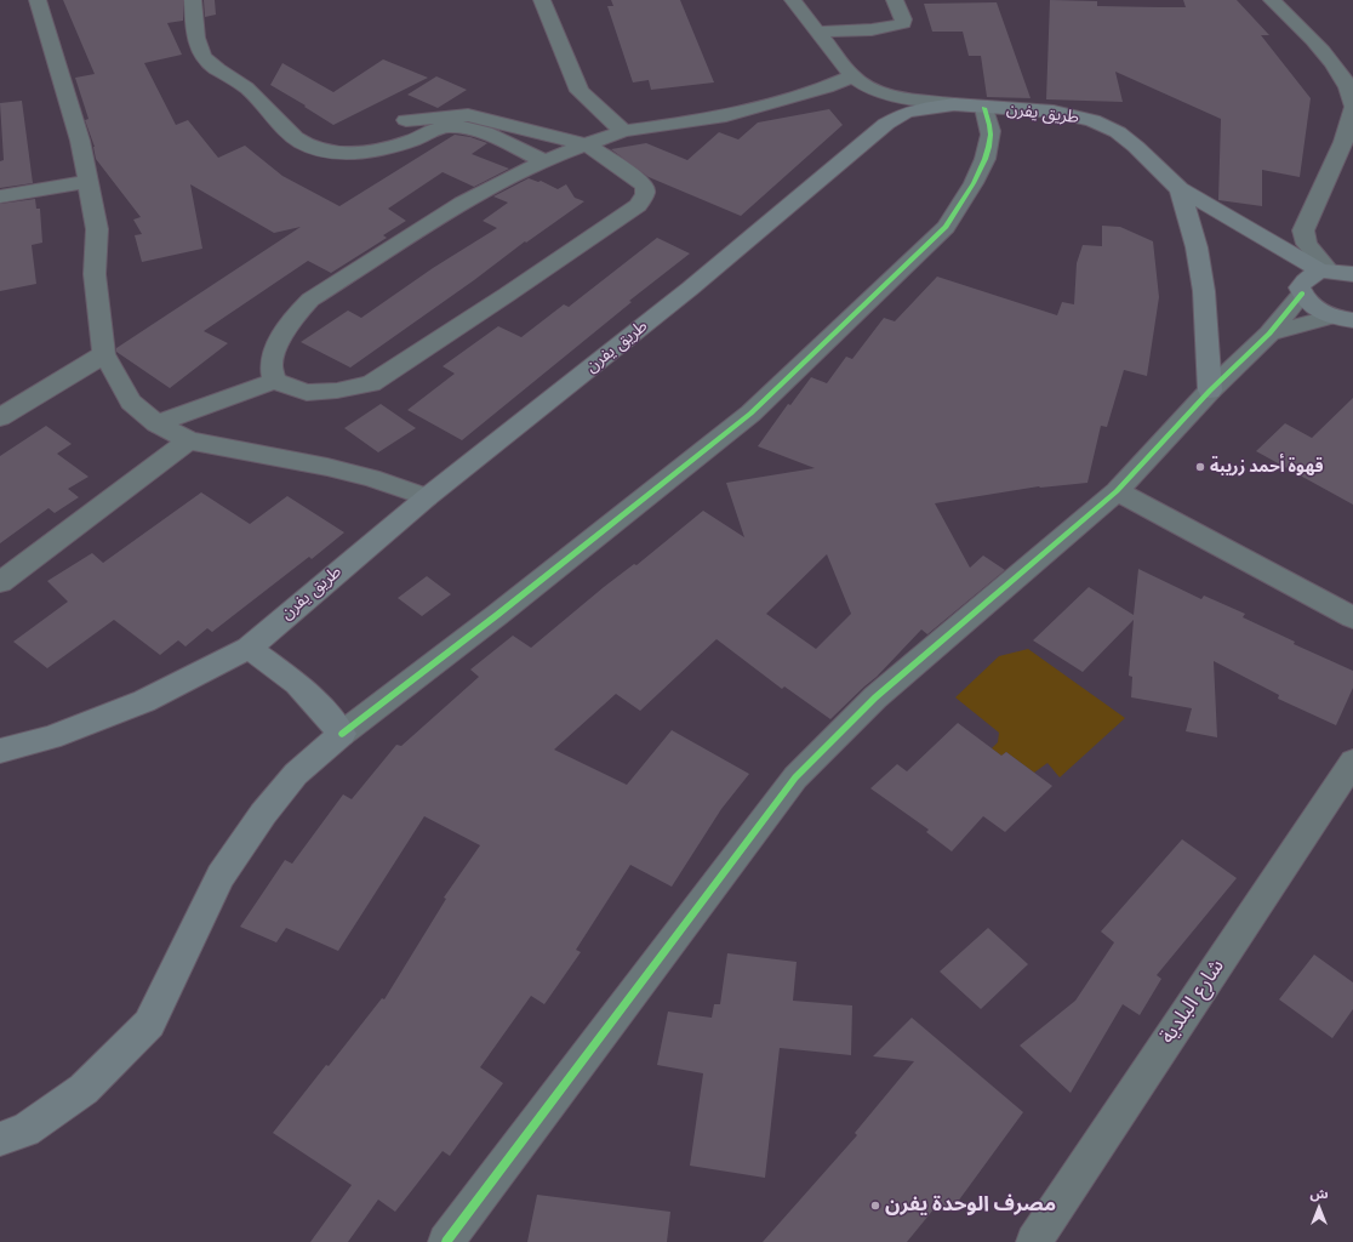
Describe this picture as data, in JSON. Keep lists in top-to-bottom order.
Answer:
{
  "streets": {
    "main road": ["طريق يفرن"],
    "street": ["شارع البلدية"]
  },
  "places": ["قهوة أحمد زريبة", "مصرف الوحدة يفرن"],
  "north": "top"
}
